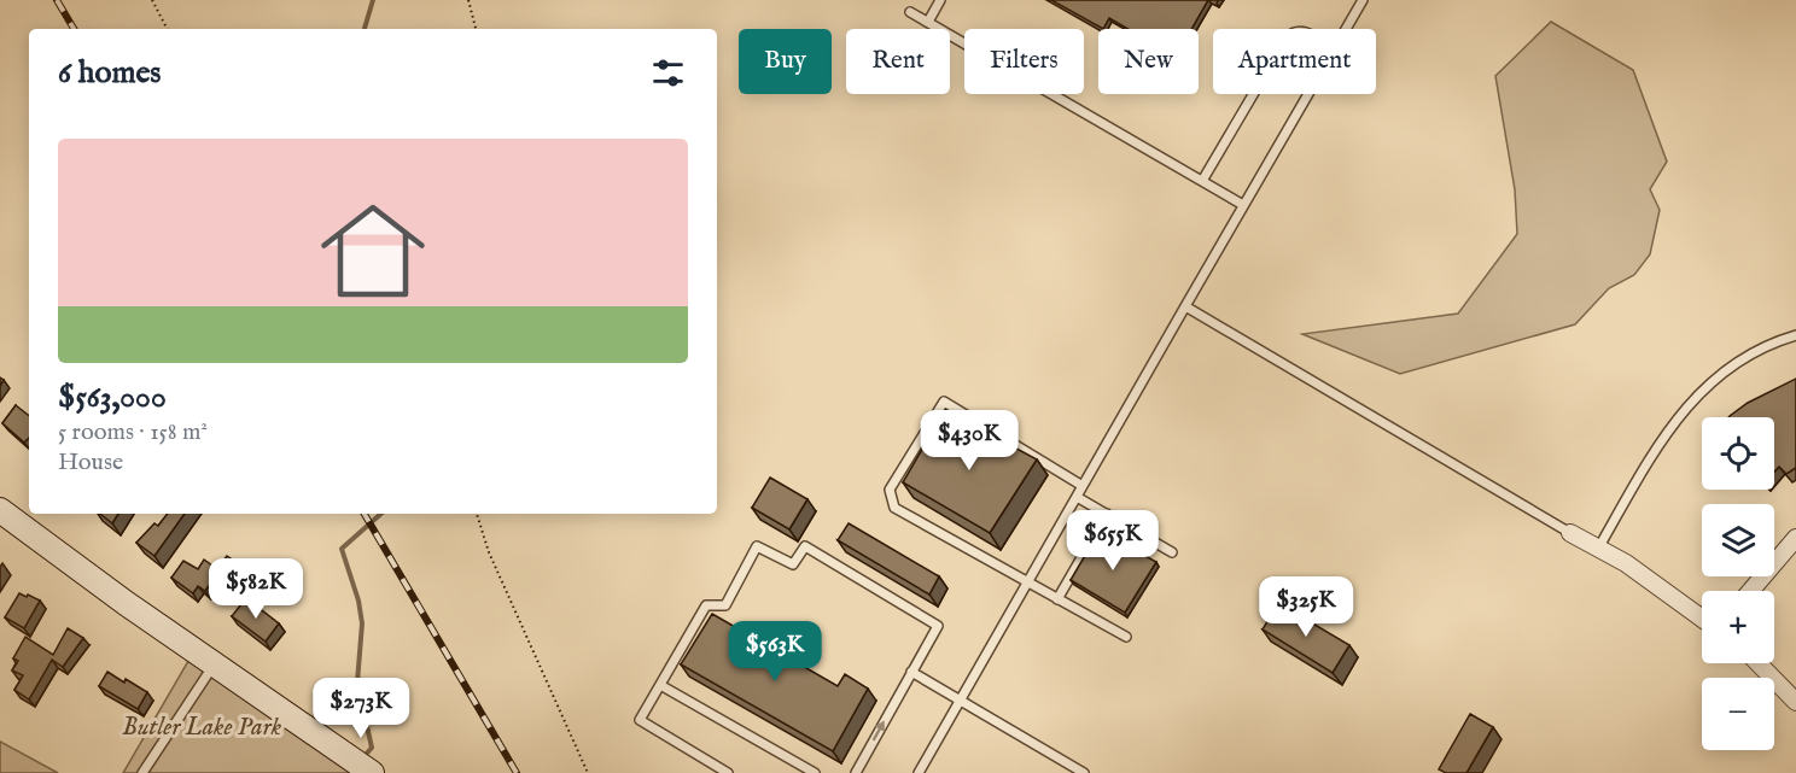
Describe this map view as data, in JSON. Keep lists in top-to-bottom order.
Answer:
{
  "parks": ["Butler Lake Park"],
  "page": {
    "chip": [
      "Buy",
      "Rent",
      "Filters",
      "New",
      "Apartment"
    ],
    "heading": "6 homes",
    "list": [
      {
        "name": "$563,000",
        "note": "5 rooms · 158 m² · House"
      }
    ],
    "price": [
      "$430K",
      "$655K",
      "$582K",
      "$325K",
      "$563K",
      "$273K"
    ],
    "map_buttons": ["+", "−"]
  }
}
